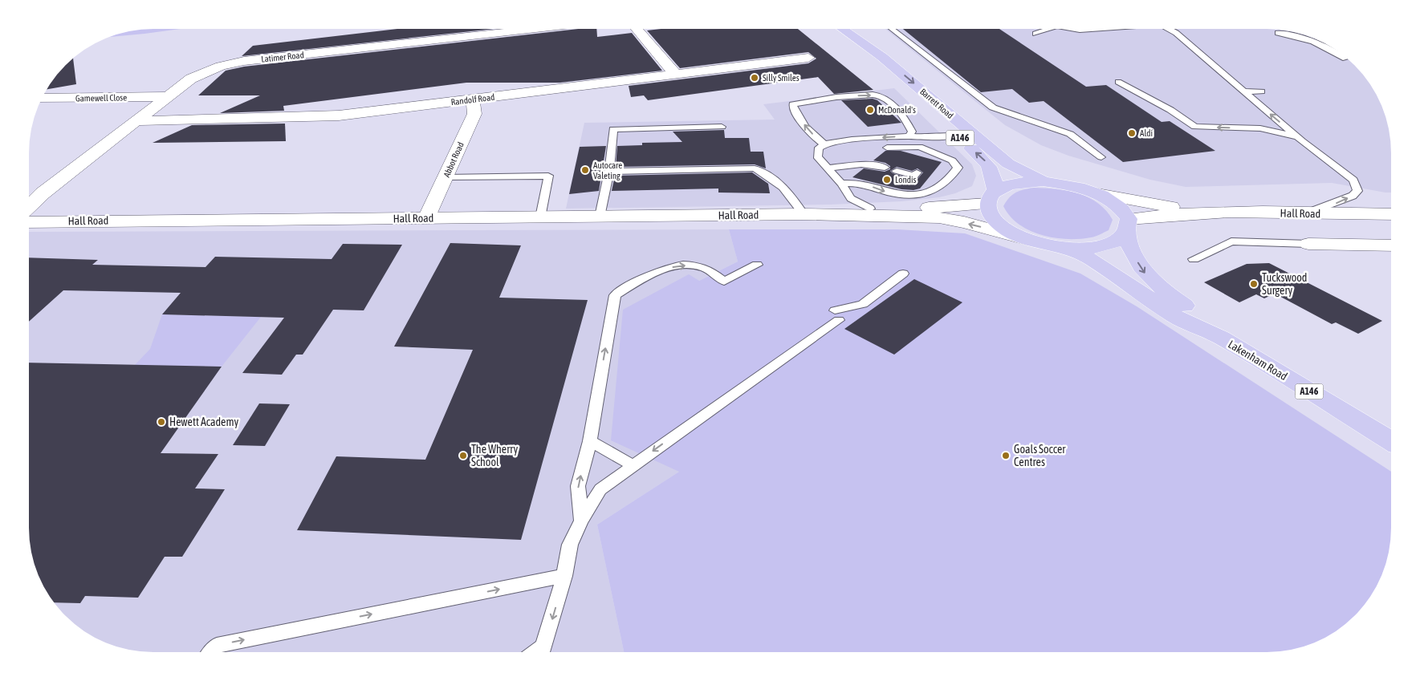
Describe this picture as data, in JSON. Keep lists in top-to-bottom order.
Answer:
{
  "streets": {
    "highway": [
      "Barrett Road",
      "A146",
      "Hall Road",
      "Lakenham Road"
    ],
    "street": [
      "Latimer Road",
      "Gamewell Close",
      "Randolf Road",
      "Abbot Road"
    ]
  },
  "crossings": [
    ["Latimer Road", "Gamewell Close"],
    ["Latimer Road", "Randolf Road"],
    ["Randolf Road", "Abbot Road"],
    ["Barrett Road", "Hall Road"],
    ["Abbot Road", "Hall Road"],
    ["Hall Road", "Lakenham Road"]
  ],
  "places": [
    "Silly Smiles",
    "McDonald's",
    "Aldi",
    "Autocare Valeting",
    "Londis",
    "Tuckswood Surgery",
    "Hewett Academy",
    "The Wherry School",
    "Goals Soccer Centres"
  ]
}
